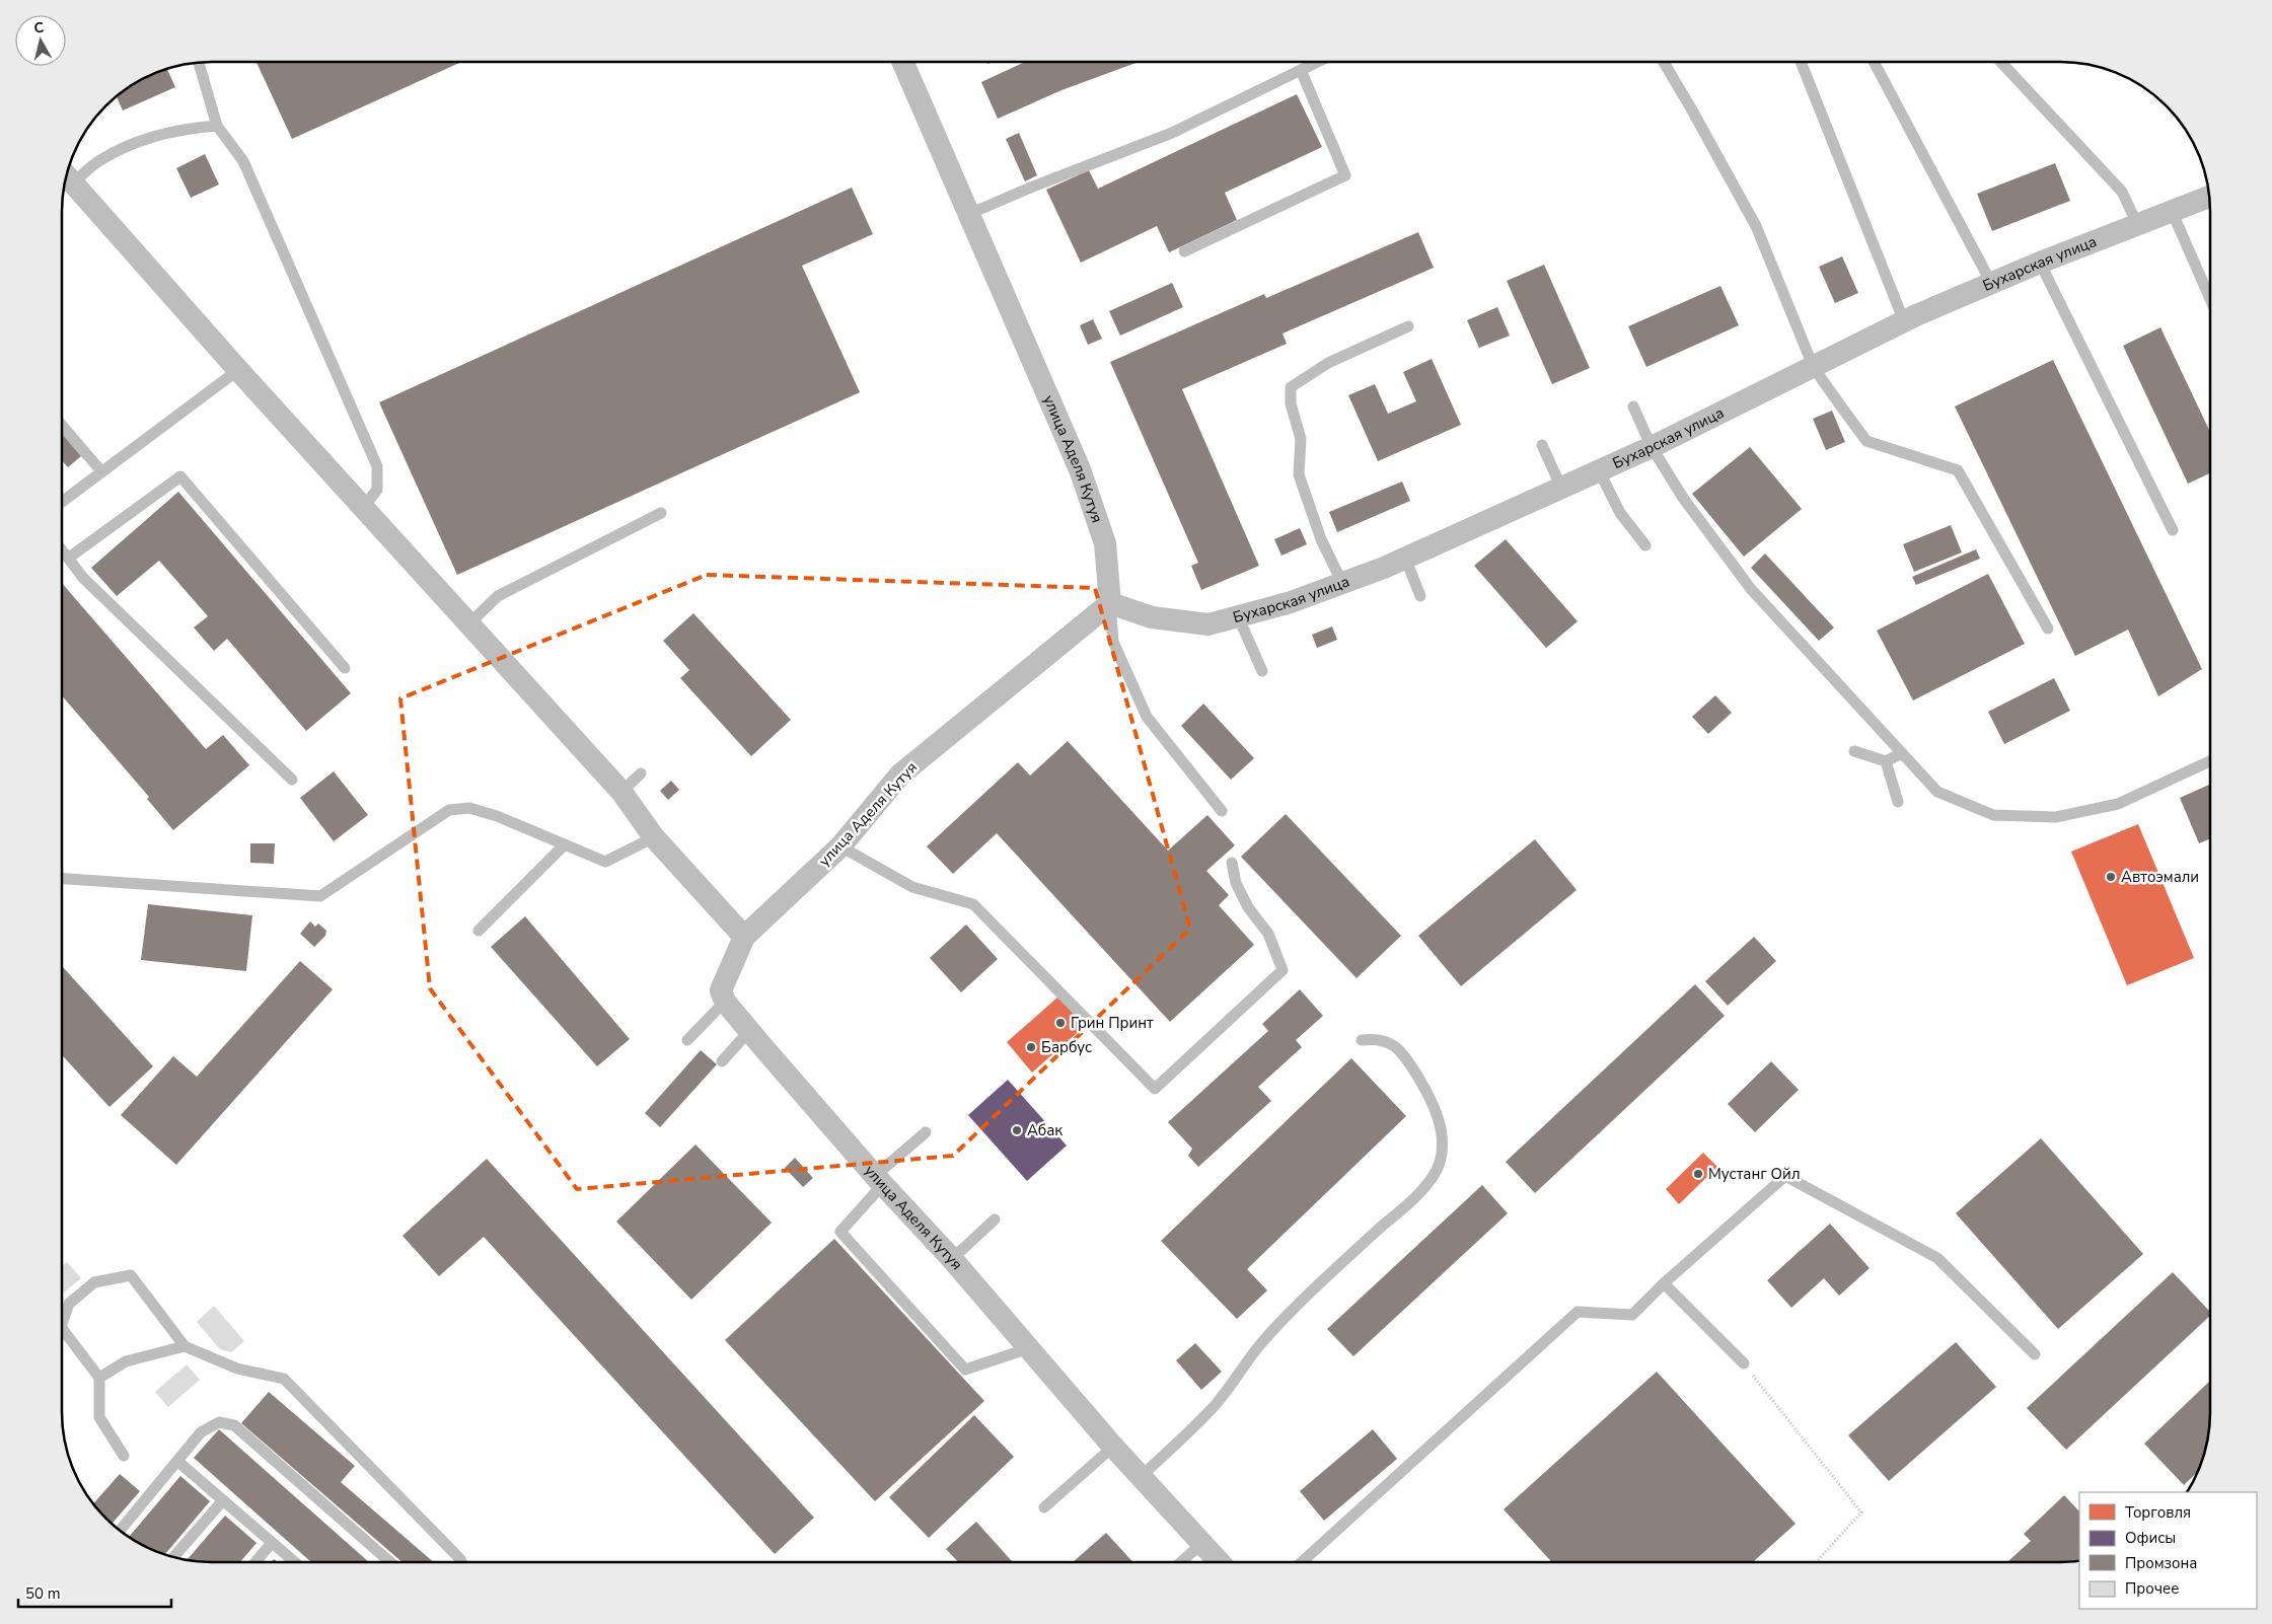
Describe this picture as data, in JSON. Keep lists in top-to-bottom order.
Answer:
{
  "streets": {
    "street": ["Бухарская улица", "улица Аделя Кутуя"]
  },
  "crossings": [
    ["Бухарская улица", "улица Аделя Кутуя"]
  ],
  "places": [
    "Автоэмали",
    "Грин Принт",
    "Барбус",
    "Абак",
    "Мустанг Ойл"
  ],
  "legend": [
    "Торговля",
    "Офисы",
    "Промзона",
    "Прочее"
  ],
  "scale_bar": "50 m",
  "north": "top"
}
